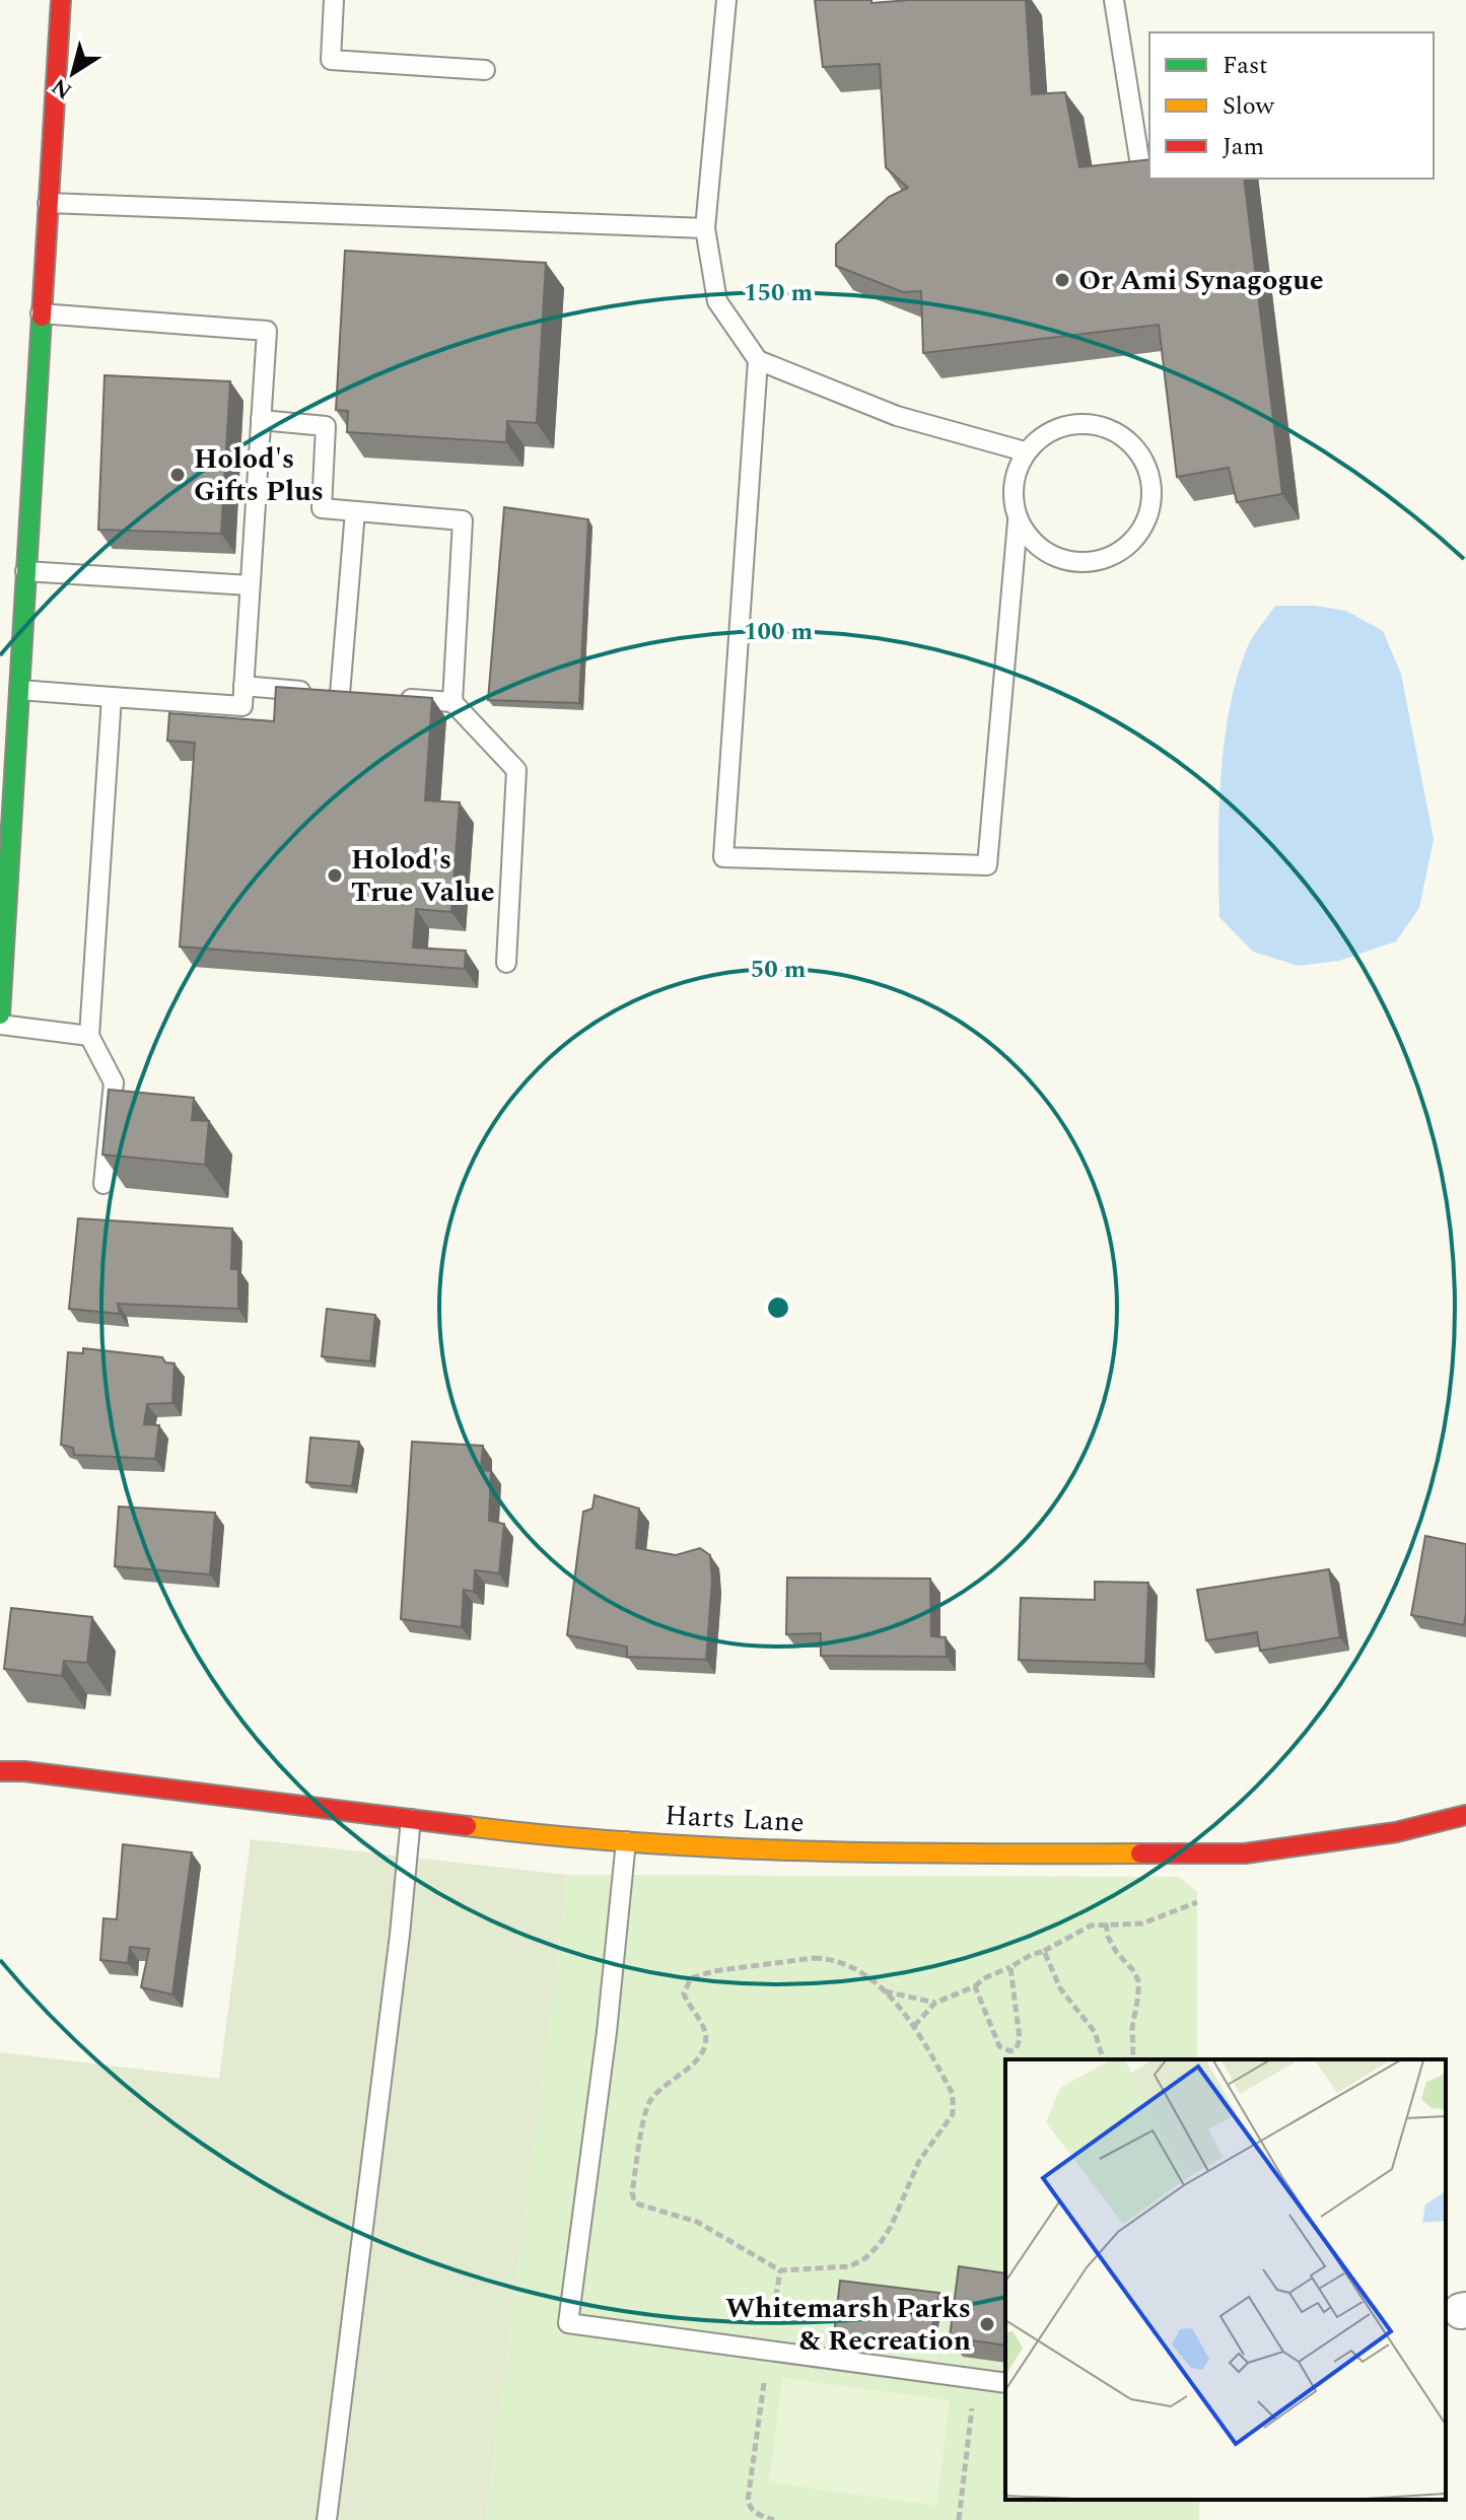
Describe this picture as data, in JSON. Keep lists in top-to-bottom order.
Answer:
{
  "streets": {
    "street": ["Harts Lane"]
  },
  "places": [
    "Or Ami Synagogue",
    "Holod's Gifts Plus",
    "Holod's True Value",
    "Whitemarsh Parks & Recreation"
  ],
  "legend": ["Fast", "Slow", "Jam"],
  "north": "bottom left",
  "rings": ["150 m", "100 m", "50 m"]
}
